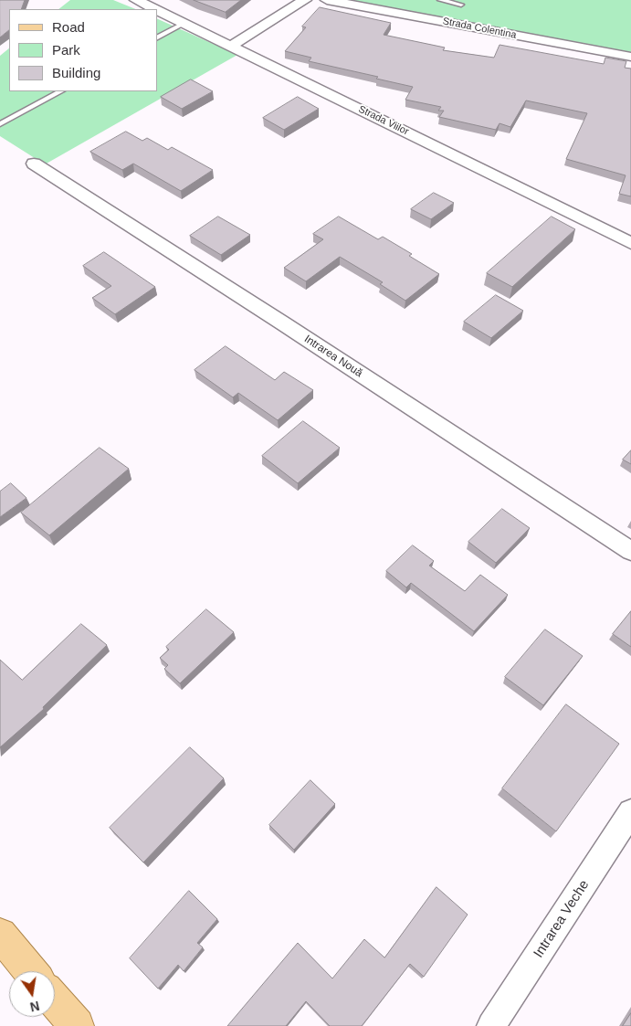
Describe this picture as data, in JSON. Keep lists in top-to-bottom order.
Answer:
{
  "streets": {
    "street": [
      "Strada Colentina",
      "Strada Viilor",
      "Intrarea Nouă",
      "Intrarea Veche"
    ]
  },
  "legend": ["Road", "Park", "Building"],
  "north": "bottom"
}
